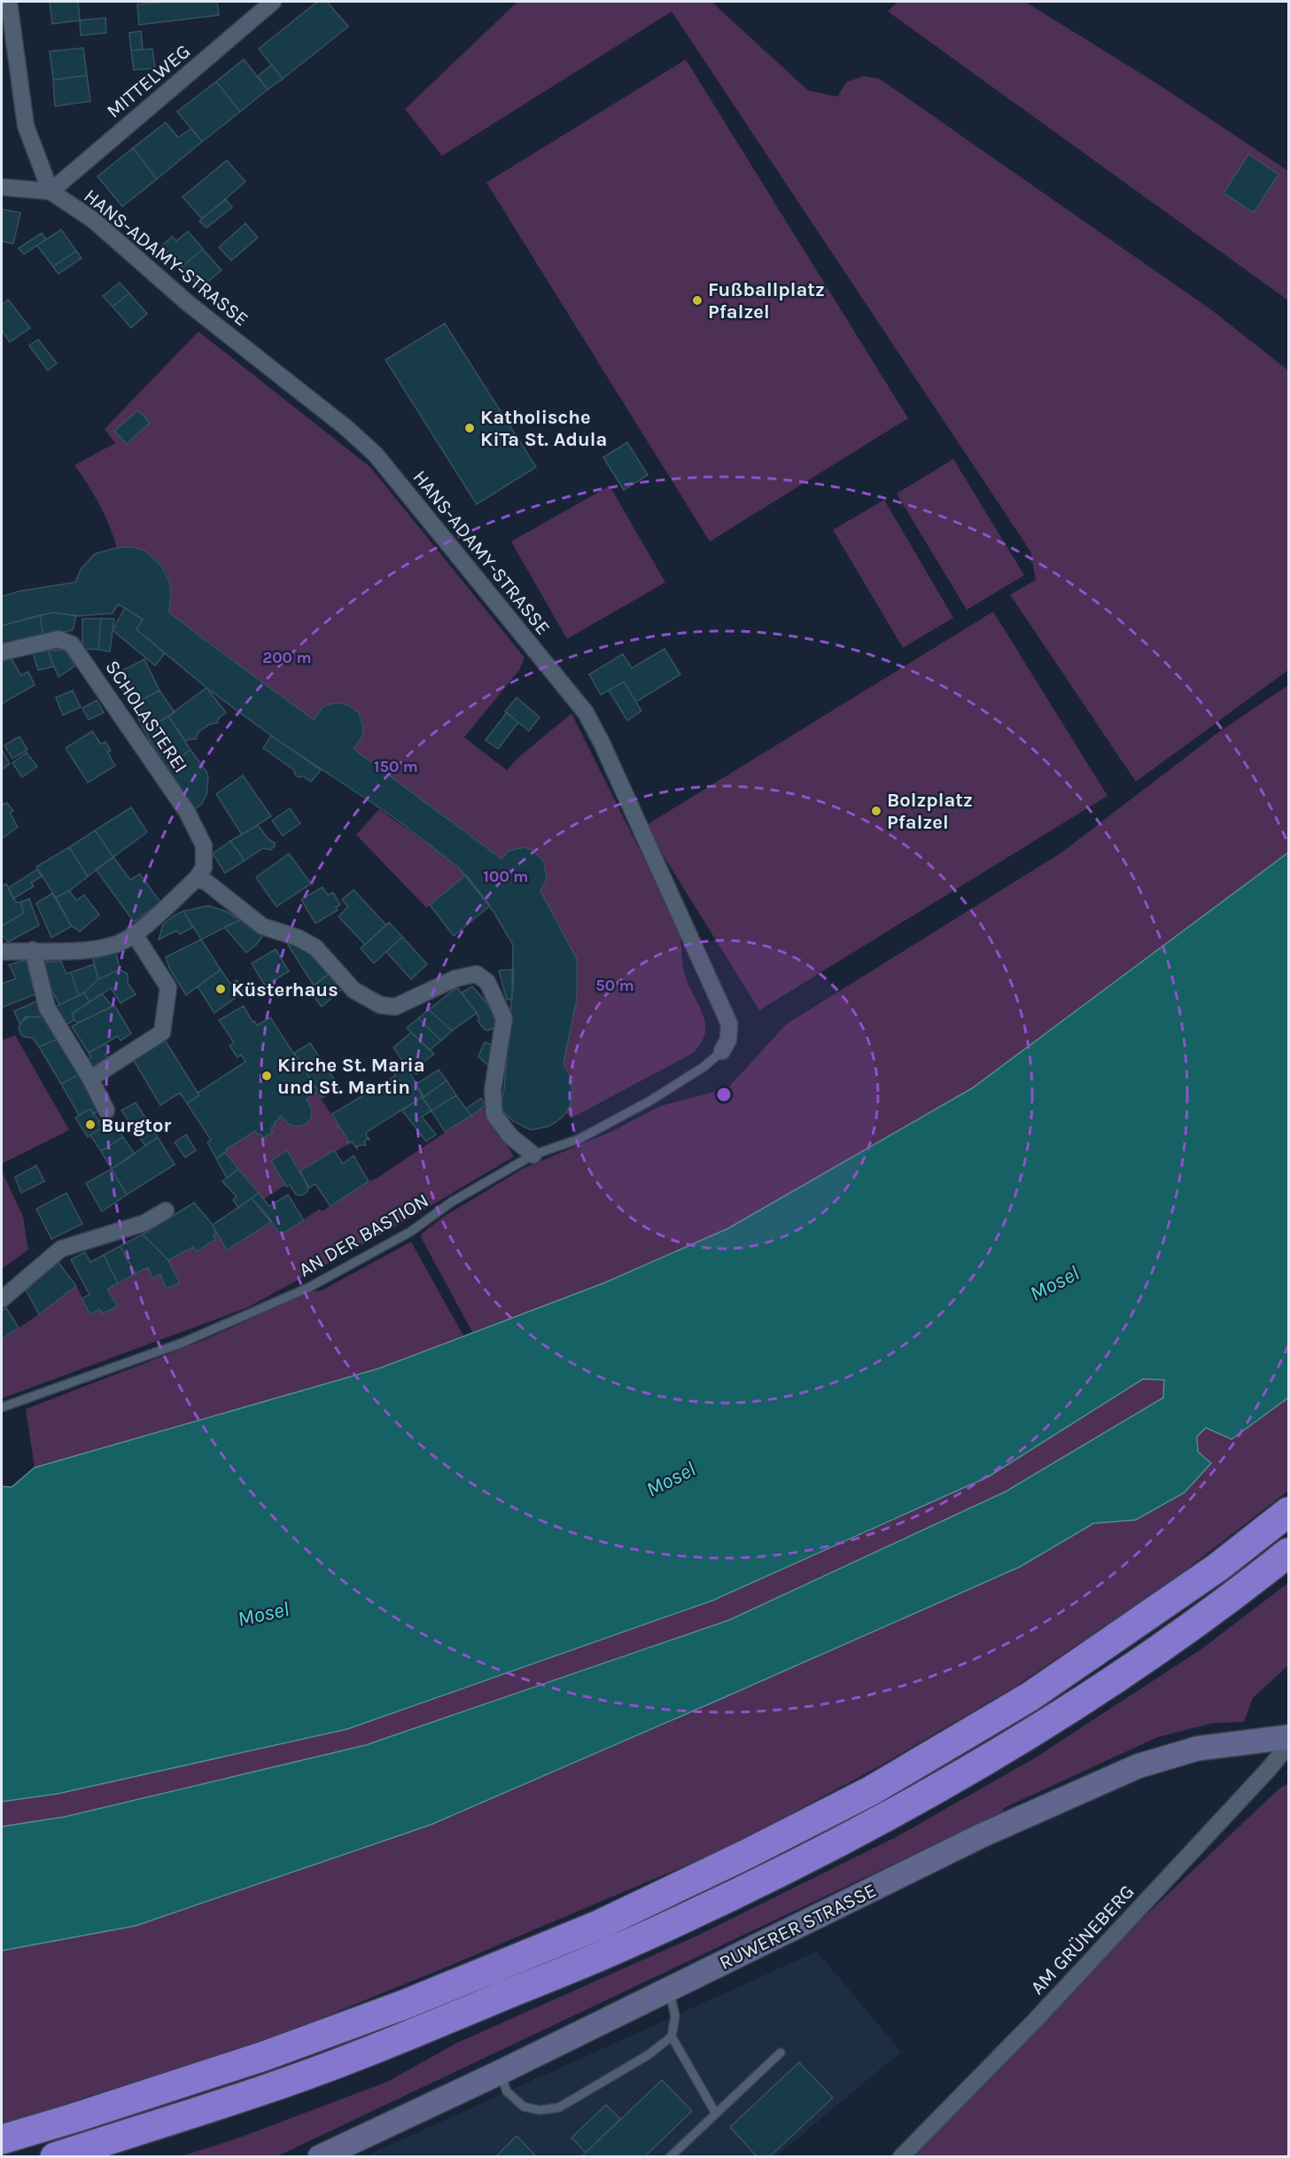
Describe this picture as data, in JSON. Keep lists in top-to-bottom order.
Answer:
{
  "streets": {
    "main road": ["RUWERER STRASSE"],
    "street": [
      "MITTELWEG",
      "HANS-ADAMY-STRASSE",
      "SCHOLASTEREI",
      "AM GRÜNEBERG"
    ],
    "lane": ["AN DER BASTION"]
  },
  "crossings": [
    ["MITTELWEG", "HANS-ADAMY-STRASSE"],
    ["HANS-ADAMY-STRASSE", "AN DER BASTION"]
  ],
  "water": ["Mosel"],
  "places": [
    "Fußballplatz Pfalzel",
    "Katholische KiTa St. Adula",
    "Bolzplatz Pfalzel",
    "Küsterhaus",
    "Kirche St. Maria und St. Martin",
    "Burgtor"
  ],
  "rings": [
    "200 m",
    "150 m",
    "100 m",
    "50 m"
  ]
}
